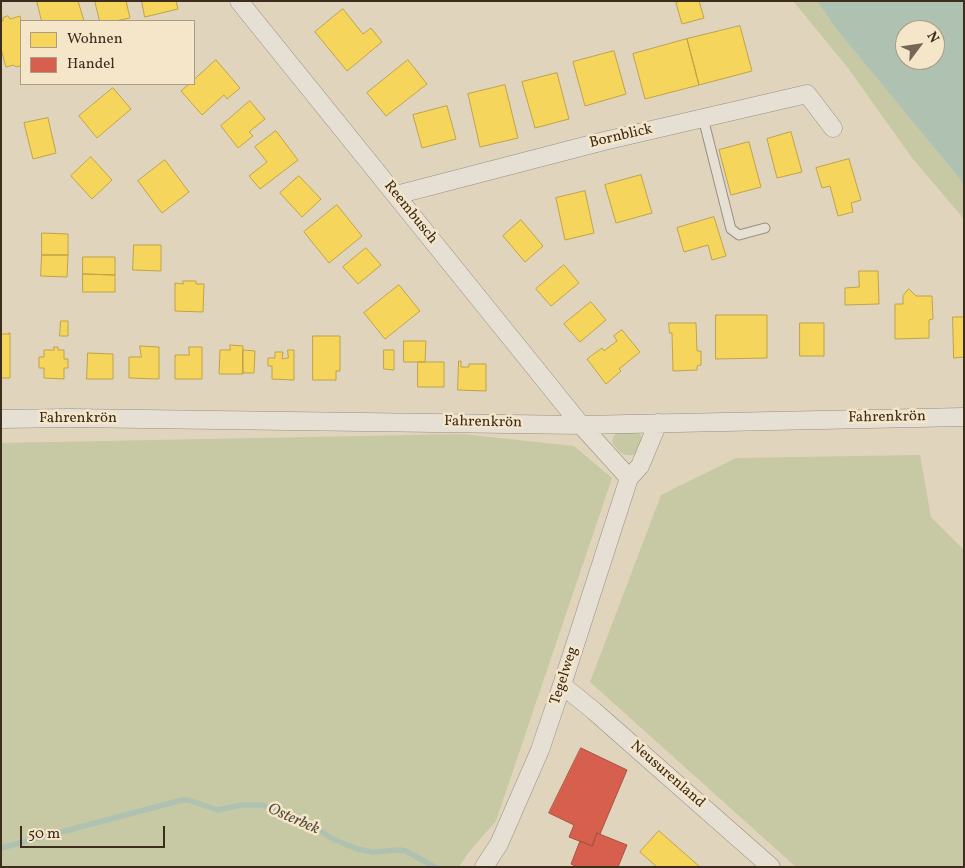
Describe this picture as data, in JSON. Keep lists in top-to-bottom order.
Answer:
{
  "streets": {
    "street": [
      "Bornblick",
      "Reembusch",
      "Fahrenkrön",
      "Tegelweg",
      "Neusurenland"
    ]
  },
  "crossings": [
    ["Bornblick", "Reembusch"],
    ["Reembusch", "Fahrenkrön"],
    ["Fahrenkrön", "Tegelweg"],
    ["Tegelweg", "Neusurenland"]
  ],
  "water": ["Osterbek"],
  "legend": ["Wohnen", "Handel"],
  "scale_bar": "50 m",
  "north": "top right"
}
